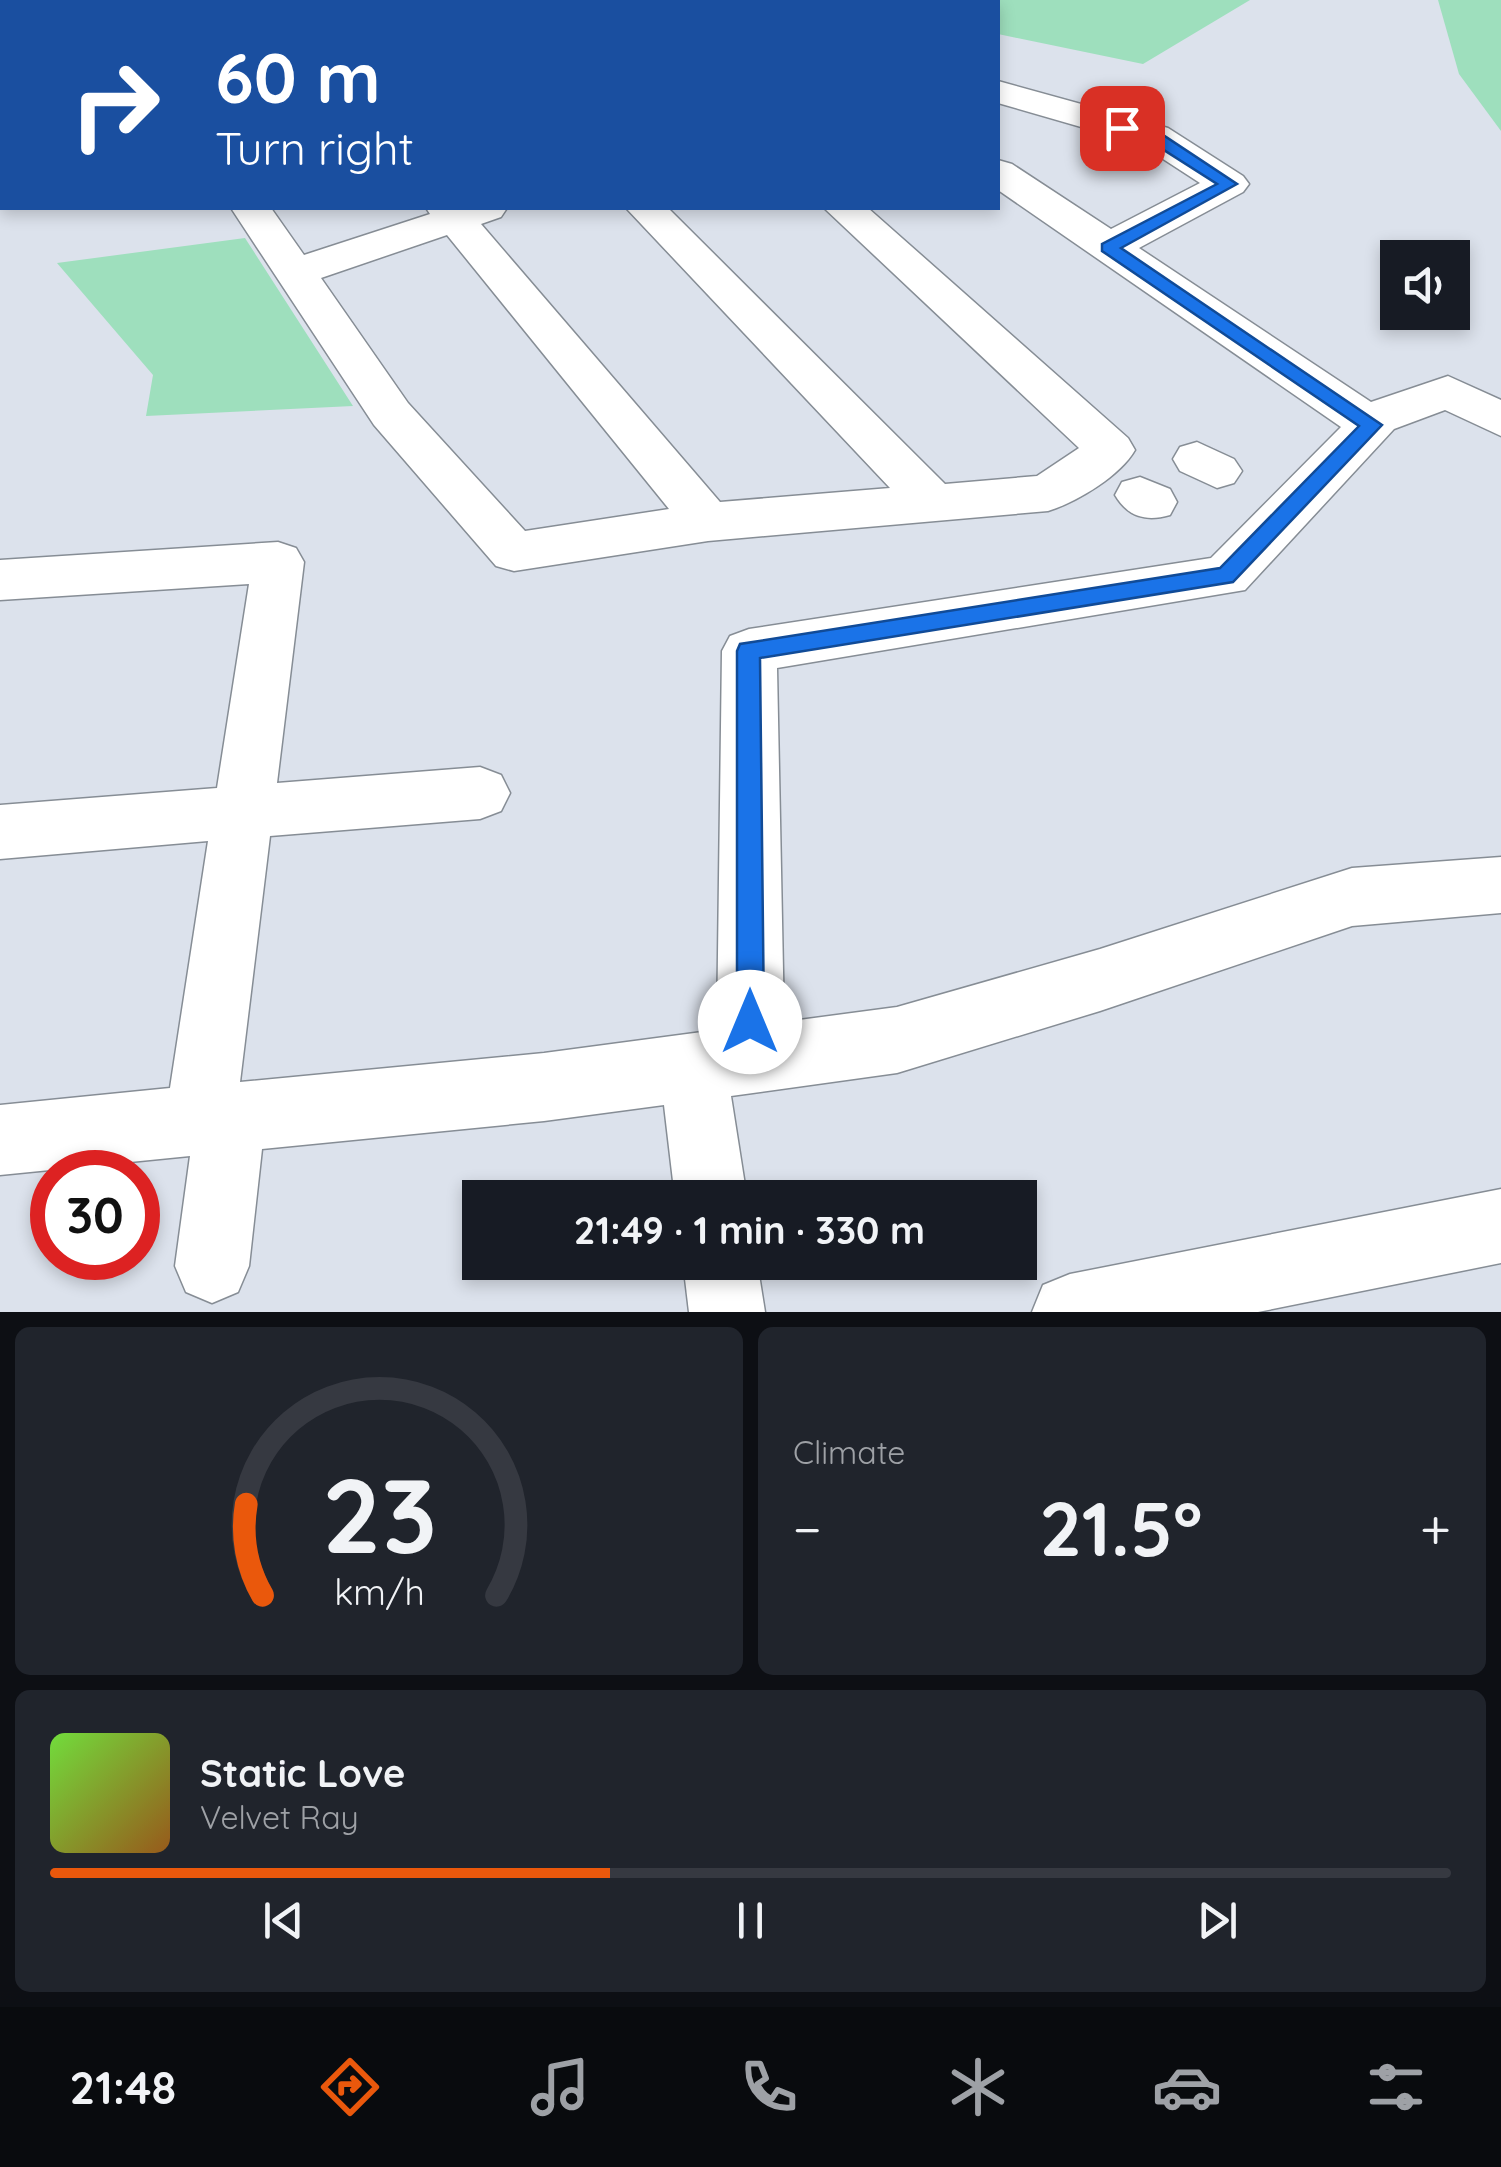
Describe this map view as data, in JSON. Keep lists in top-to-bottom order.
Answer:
{
  "page": {
    "turn": ["60 m", "Turn right"],
    "limit": "30",
    "trip": "21:49 · 1 min · 330 m",
    "tile": "Climate",
    "heat": ["−", "21.5°", "+"],
    "song": ["Static Love", "Velvet Ray"],
    "tabs": "21:48",
    "gauge": ["23", "km/h"]
  }
}
